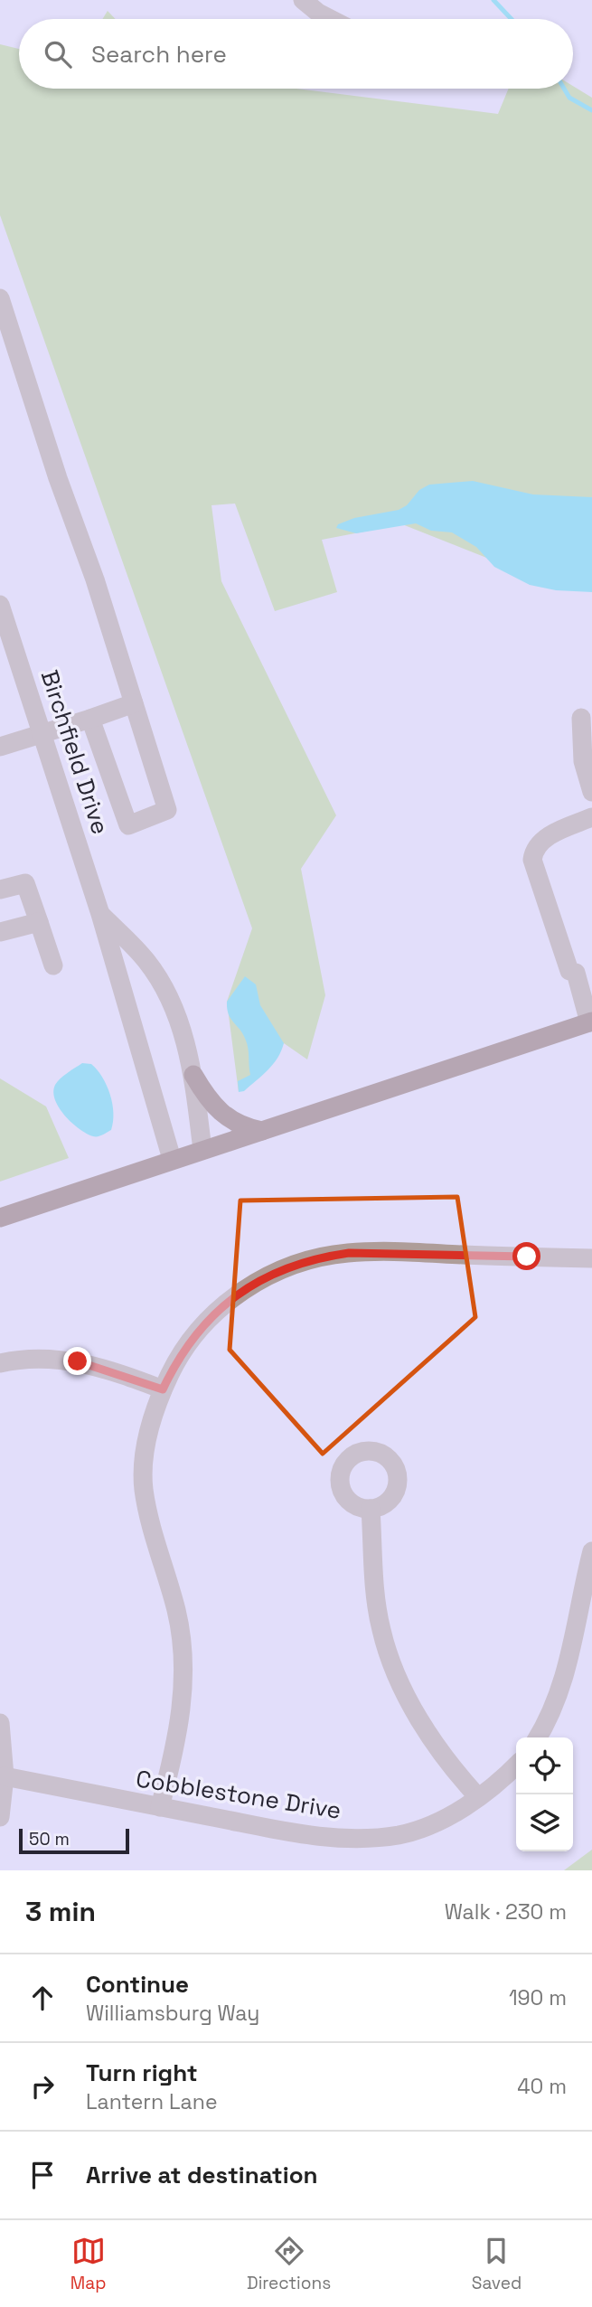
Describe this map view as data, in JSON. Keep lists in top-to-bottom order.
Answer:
{
  "streets": {
    "street": ["Birchfield Drive", "Cobblestone Drive"]
  },
  "scale_bar": "50 m",
  "page": {
    "search": "Search here",
    "scale": "50 m",
    "heading": ["3 min", "Walk · 230 m"],
    "list": [
      ["Continue", "Williamsburg Way", "190 m"],
      ["Turn right", "Lantern Lane", "40 m"],
      "Arrive at destination"
    ],
    "nav": ["Map", "Directions", "Saved"]
  }
}
